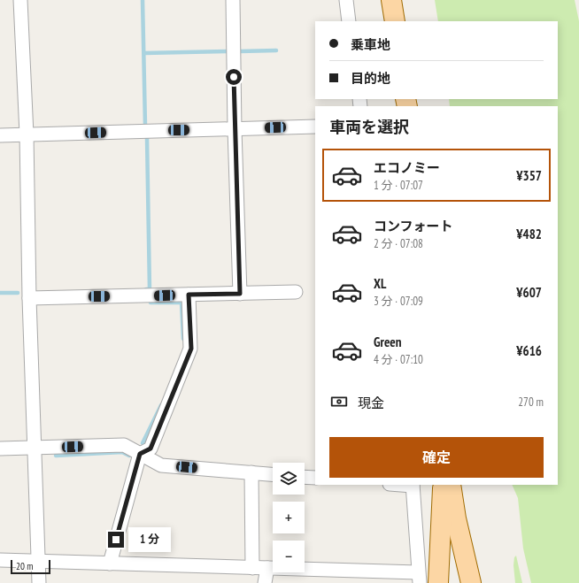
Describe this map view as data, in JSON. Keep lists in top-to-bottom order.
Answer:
{
  "scale_bar": "20 m",
  "page": {
    "banner": ["乗車地", "目的地"],
    "heading": "車両を選択",
    "list": [
      {
        "name": "エコノミー",
        "note": "1 分 · 07:07",
        "value": "¥357"
      },
      {
        "name": "コンフォート",
        "note": "2 分 · 07:08",
        "value": "¥482"
      },
      {
        "name": "XL",
        "note": "3 分 · 07:09",
        "value": "¥607"
      },
      {
        "name": "Green",
        "note": "4 分 · 07:10",
        "value": "¥616"
      }
    ],
    "pay": ["現金", "270 m"],
    "buttons": "確定",
    "map_buttons": ["+", "−"],
    "bubble": "1 分",
    "scale": "20 m"
  }
}
